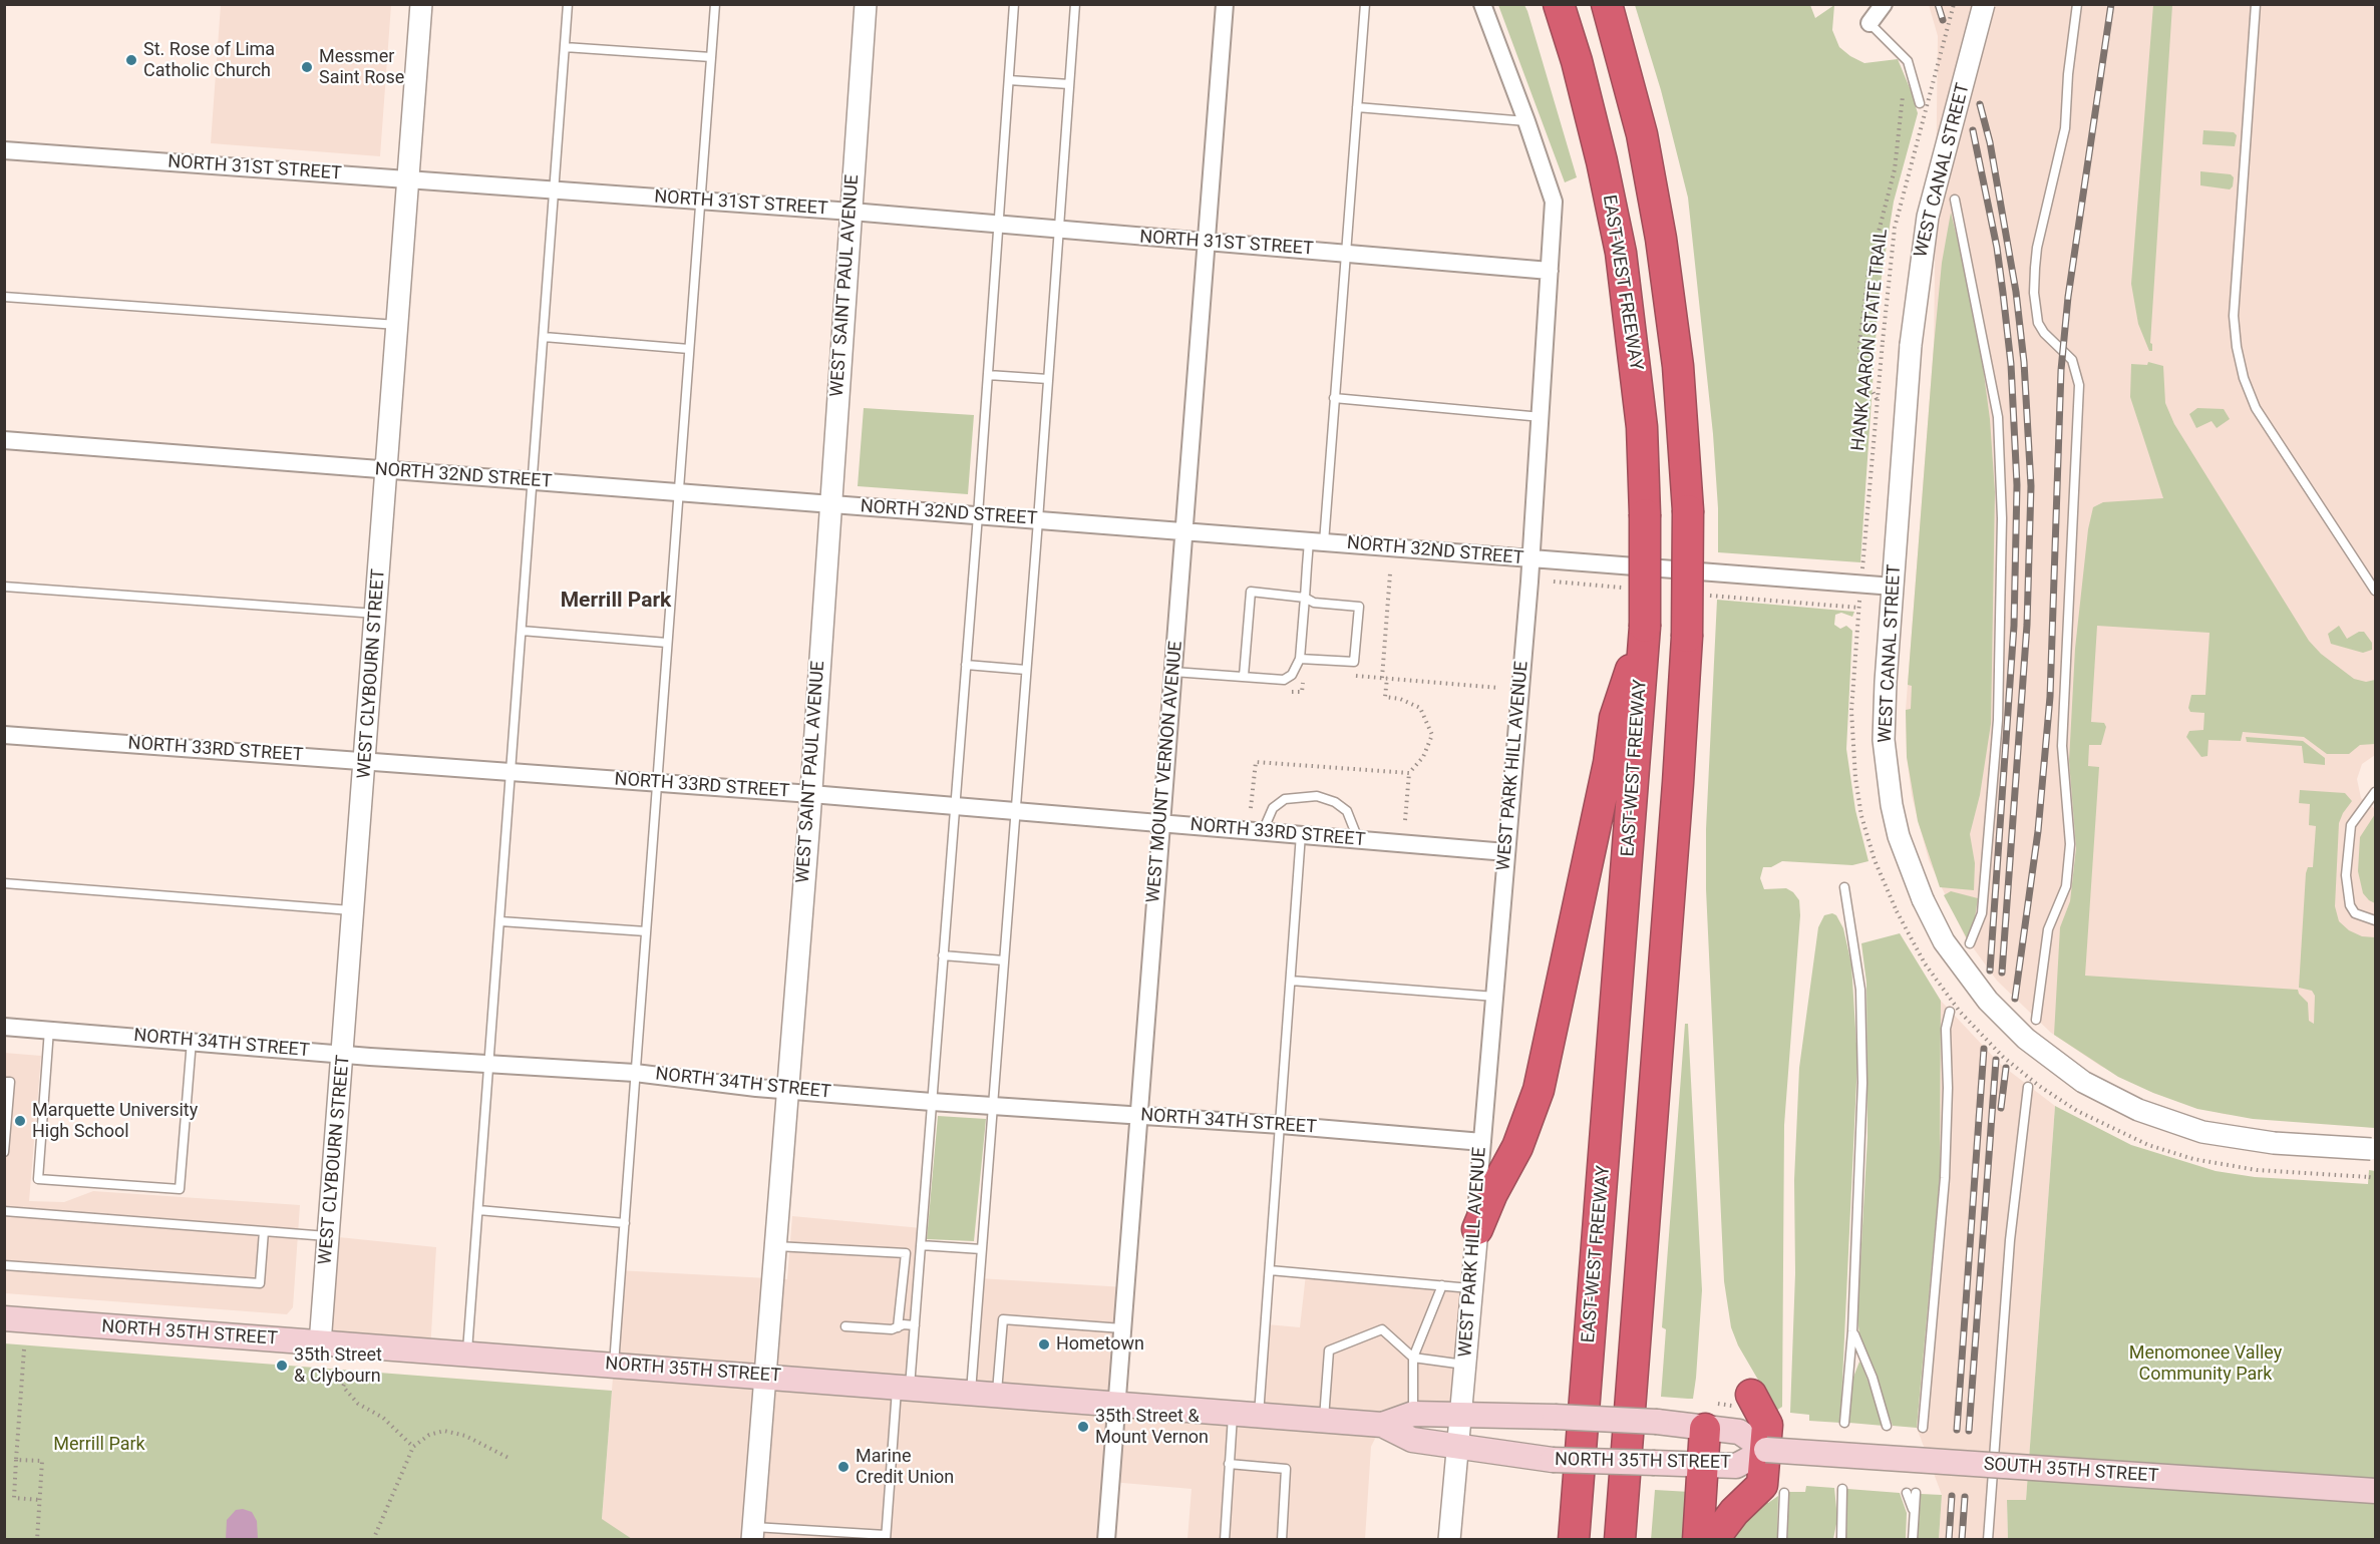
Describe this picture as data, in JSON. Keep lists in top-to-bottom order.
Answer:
{
  "streets": {
    "highway": ["EAST-WEST FREEWAY"],
    "main road": ["NORTH 35TH STREET", "SOUTH 35TH STREET"],
    "street": [
      "NORTH 31ST STREET",
      "WEST CANAL STREET",
      "WEST SAINT PAUL AVENUE",
      "NORTH 32ND STREET",
      "WEST CLYBOURN STREET",
      "NORTH 33RD STREET",
      "WEST PARK HILL AVENUE",
      "WEST MOUNT VERNON AVENUE",
      "NORTH 34TH STREET"
    ],
    "path": ["HANK AARON STATE TRAIL"]
  },
  "crossings": [
    ["NORTH 31ST STREET", "WEST SAINT PAUL AVENUE"],
    ["NORTH 31ST STREET", "WEST CLYBOURN STREET"],
    ["NORTH 31ST STREET", "WEST PARK HILL AVENUE"],
    ["NORTH 31ST STREET", "WEST MOUNT VERNON AVENUE"],
    ["WEST CANAL STREET", "NORTH 32ND STREET"],
    ["WEST SAINT PAUL AVENUE", "NORTH 32ND STREET"],
    ["WEST SAINT PAUL AVENUE", "NORTH 33RD STREET"],
    ["WEST SAINT PAUL AVENUE", "NORTH 34TH STREET"],
    ["WEST SAINT PAUL AVENUE", "NORTH 35TH STREET"],
    ["NORTH 32ND STREET", "WEST CLYBOURN STREET"],
    ["NORTH 32ND STREET", "WEST PARK HILL AVENUE"],
    ["NORTH 32ND STREET", "WEST MOUNT VERNON AVENUE"],
    ["WEST CLYBOURN STREET", "NORTH 33RD STREET"],
    ["WEST CLYBOURN STREET", "NORTH 34TH STREET"],
    ["WEST CLYBOURN STREET", "NORTH 35TH STREET"],
    ["NORTH 33RD STREET", "WEST PARK HILL AVENUE"],
    ["NORTH 33RD STREET", "WEST MOUNT VERNON AVENUE"],
    ["WEST PARK HILL AVENUE", "NORTH 34TH STREET"],
    ["WEST PARK HILL AVENUE", "NORTH 35TH STREET"],
    ["WEST MOUNT VERNON AVENUE", "NORTH 34TH STREET"],
    ["WEST MOUNT VERNON AVENUE", "NORTH 35TH STREET"],
    ["NORTH 35TH STREET", "SOUTH 35TH STREET"]
  ],
  "districts": ["Merrill Park"],
  "parks": ["Menomonee Valley Community Park", "Merrill Park"],
  "places": [
    "St. Rose of Lima Catholic Church",
    "Messmer Saint Rose",
    "Marquette University High School",
    "Hometown",
    "35th Street & Clybourn",
    "35th Street & Mount Vernon",
    "Marine Credit Union"
  ]
}
